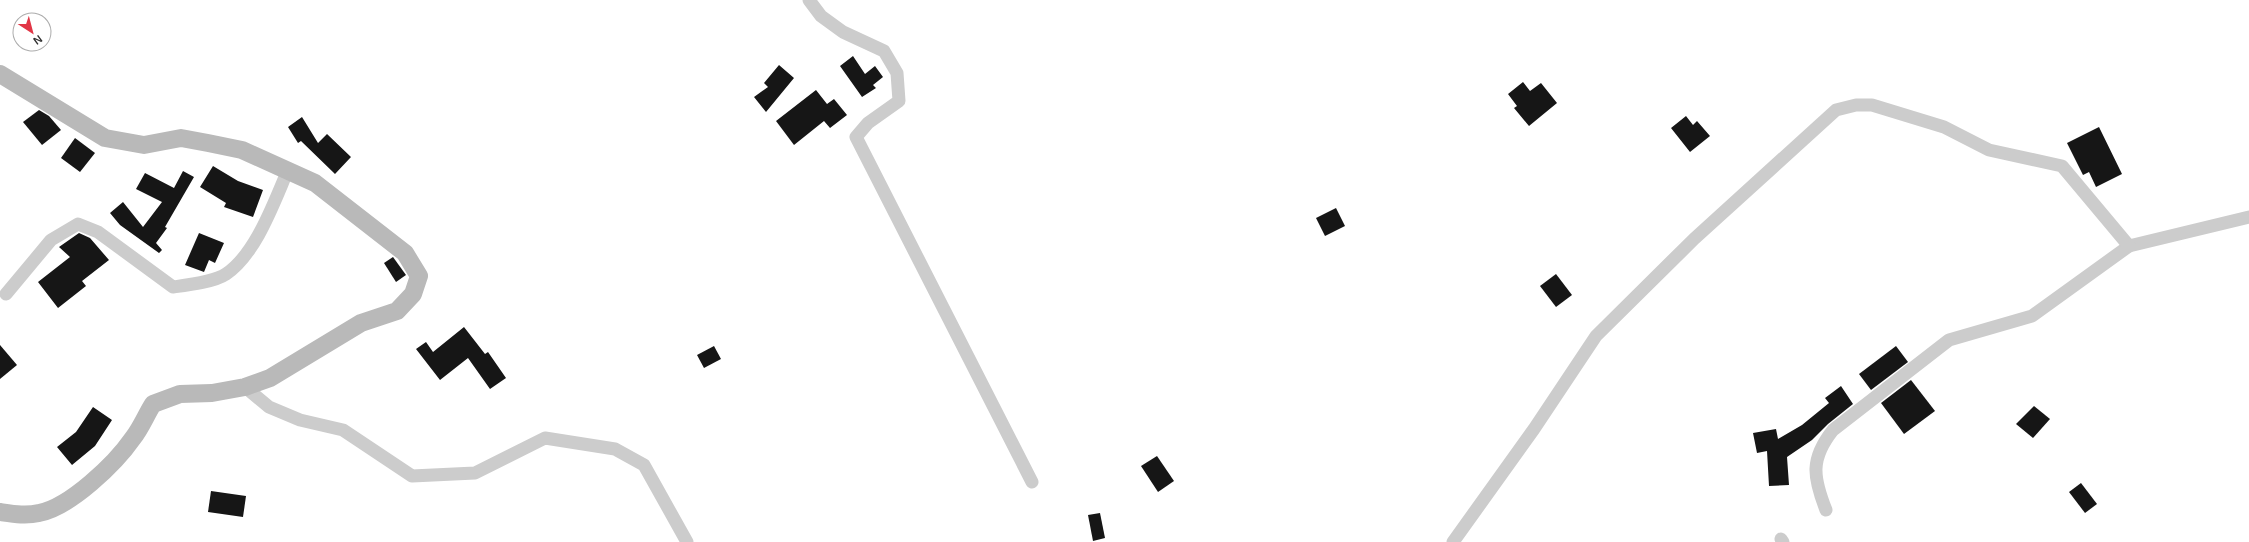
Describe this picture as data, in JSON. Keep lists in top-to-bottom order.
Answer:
{
  "north": "bottom right"
}
